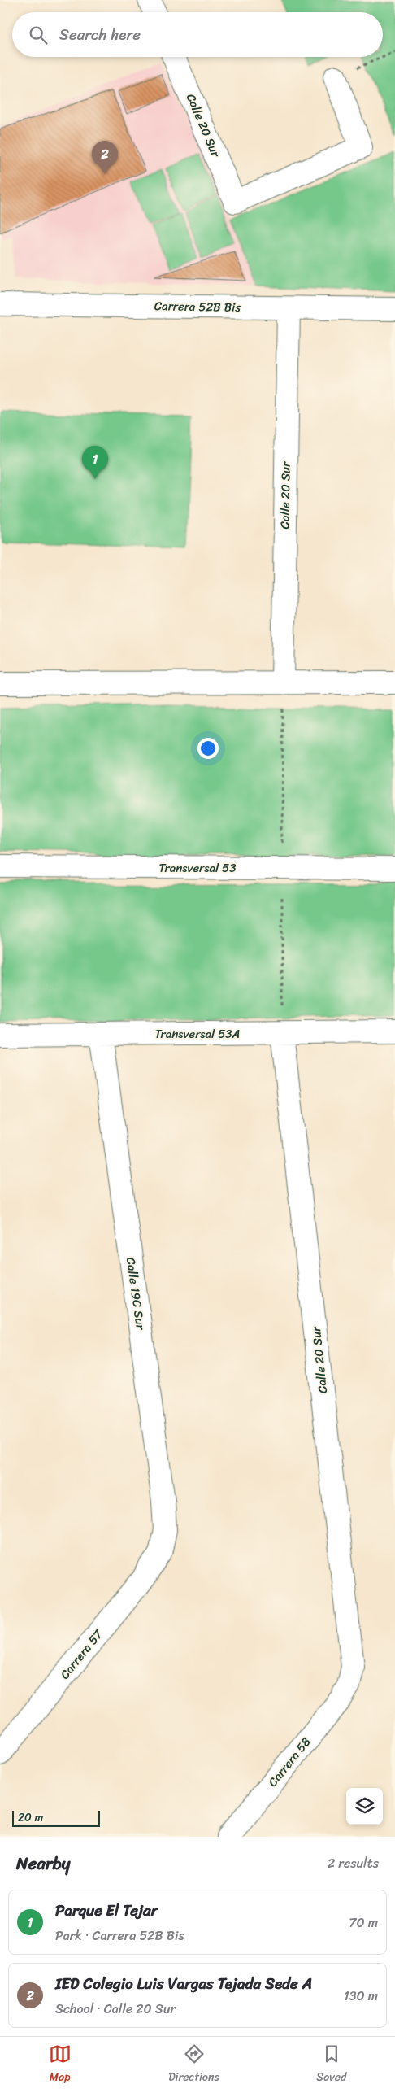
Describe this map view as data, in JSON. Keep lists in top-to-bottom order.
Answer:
{
  "streets": {
    "street": [
      "Calle 20 Sur",
      "Carrera 52B Bis",
      "Transversal 53",
      "Transversal 53A",
      "Calle 19C Sur",
      "Carrera 57",
      "Carrera 58"
    ]
  },
  "crossings": [
    ["Calle 20 Sur", "Carrera 52B Bis"],
    ["Calle 20 Sur", "Transversal 53A"],
    ["Calle 20 Sur", "Carrera 58"],
    ["Transversal 53A", "Calle 19C Sur"],
    ["Calle 19C Sur", "Carrera 57"]
  ],
  "scale_bar": "20 m",
  "page": {
    "search": "Search here",
    "pins": ["2", "1"],
    "scale": "20 m",
    "heading": ["Nearby", "2 results"],
    "list": [
      {
        "mark": "1",
        "name": "Parque El Tejar",
        "note": "Park · Carrera 52B Bis",
        "value": "70 m"
      },
      {
        "mark": "2",
        "name": "IED Colegio Luis Vargas Tejada Sede A",
        "note": "School · Calle 20 Sur",
        "value": "130 m"
      }
    ],
    "nav": ["Map", "Directions", "Saved"]
  }
}
